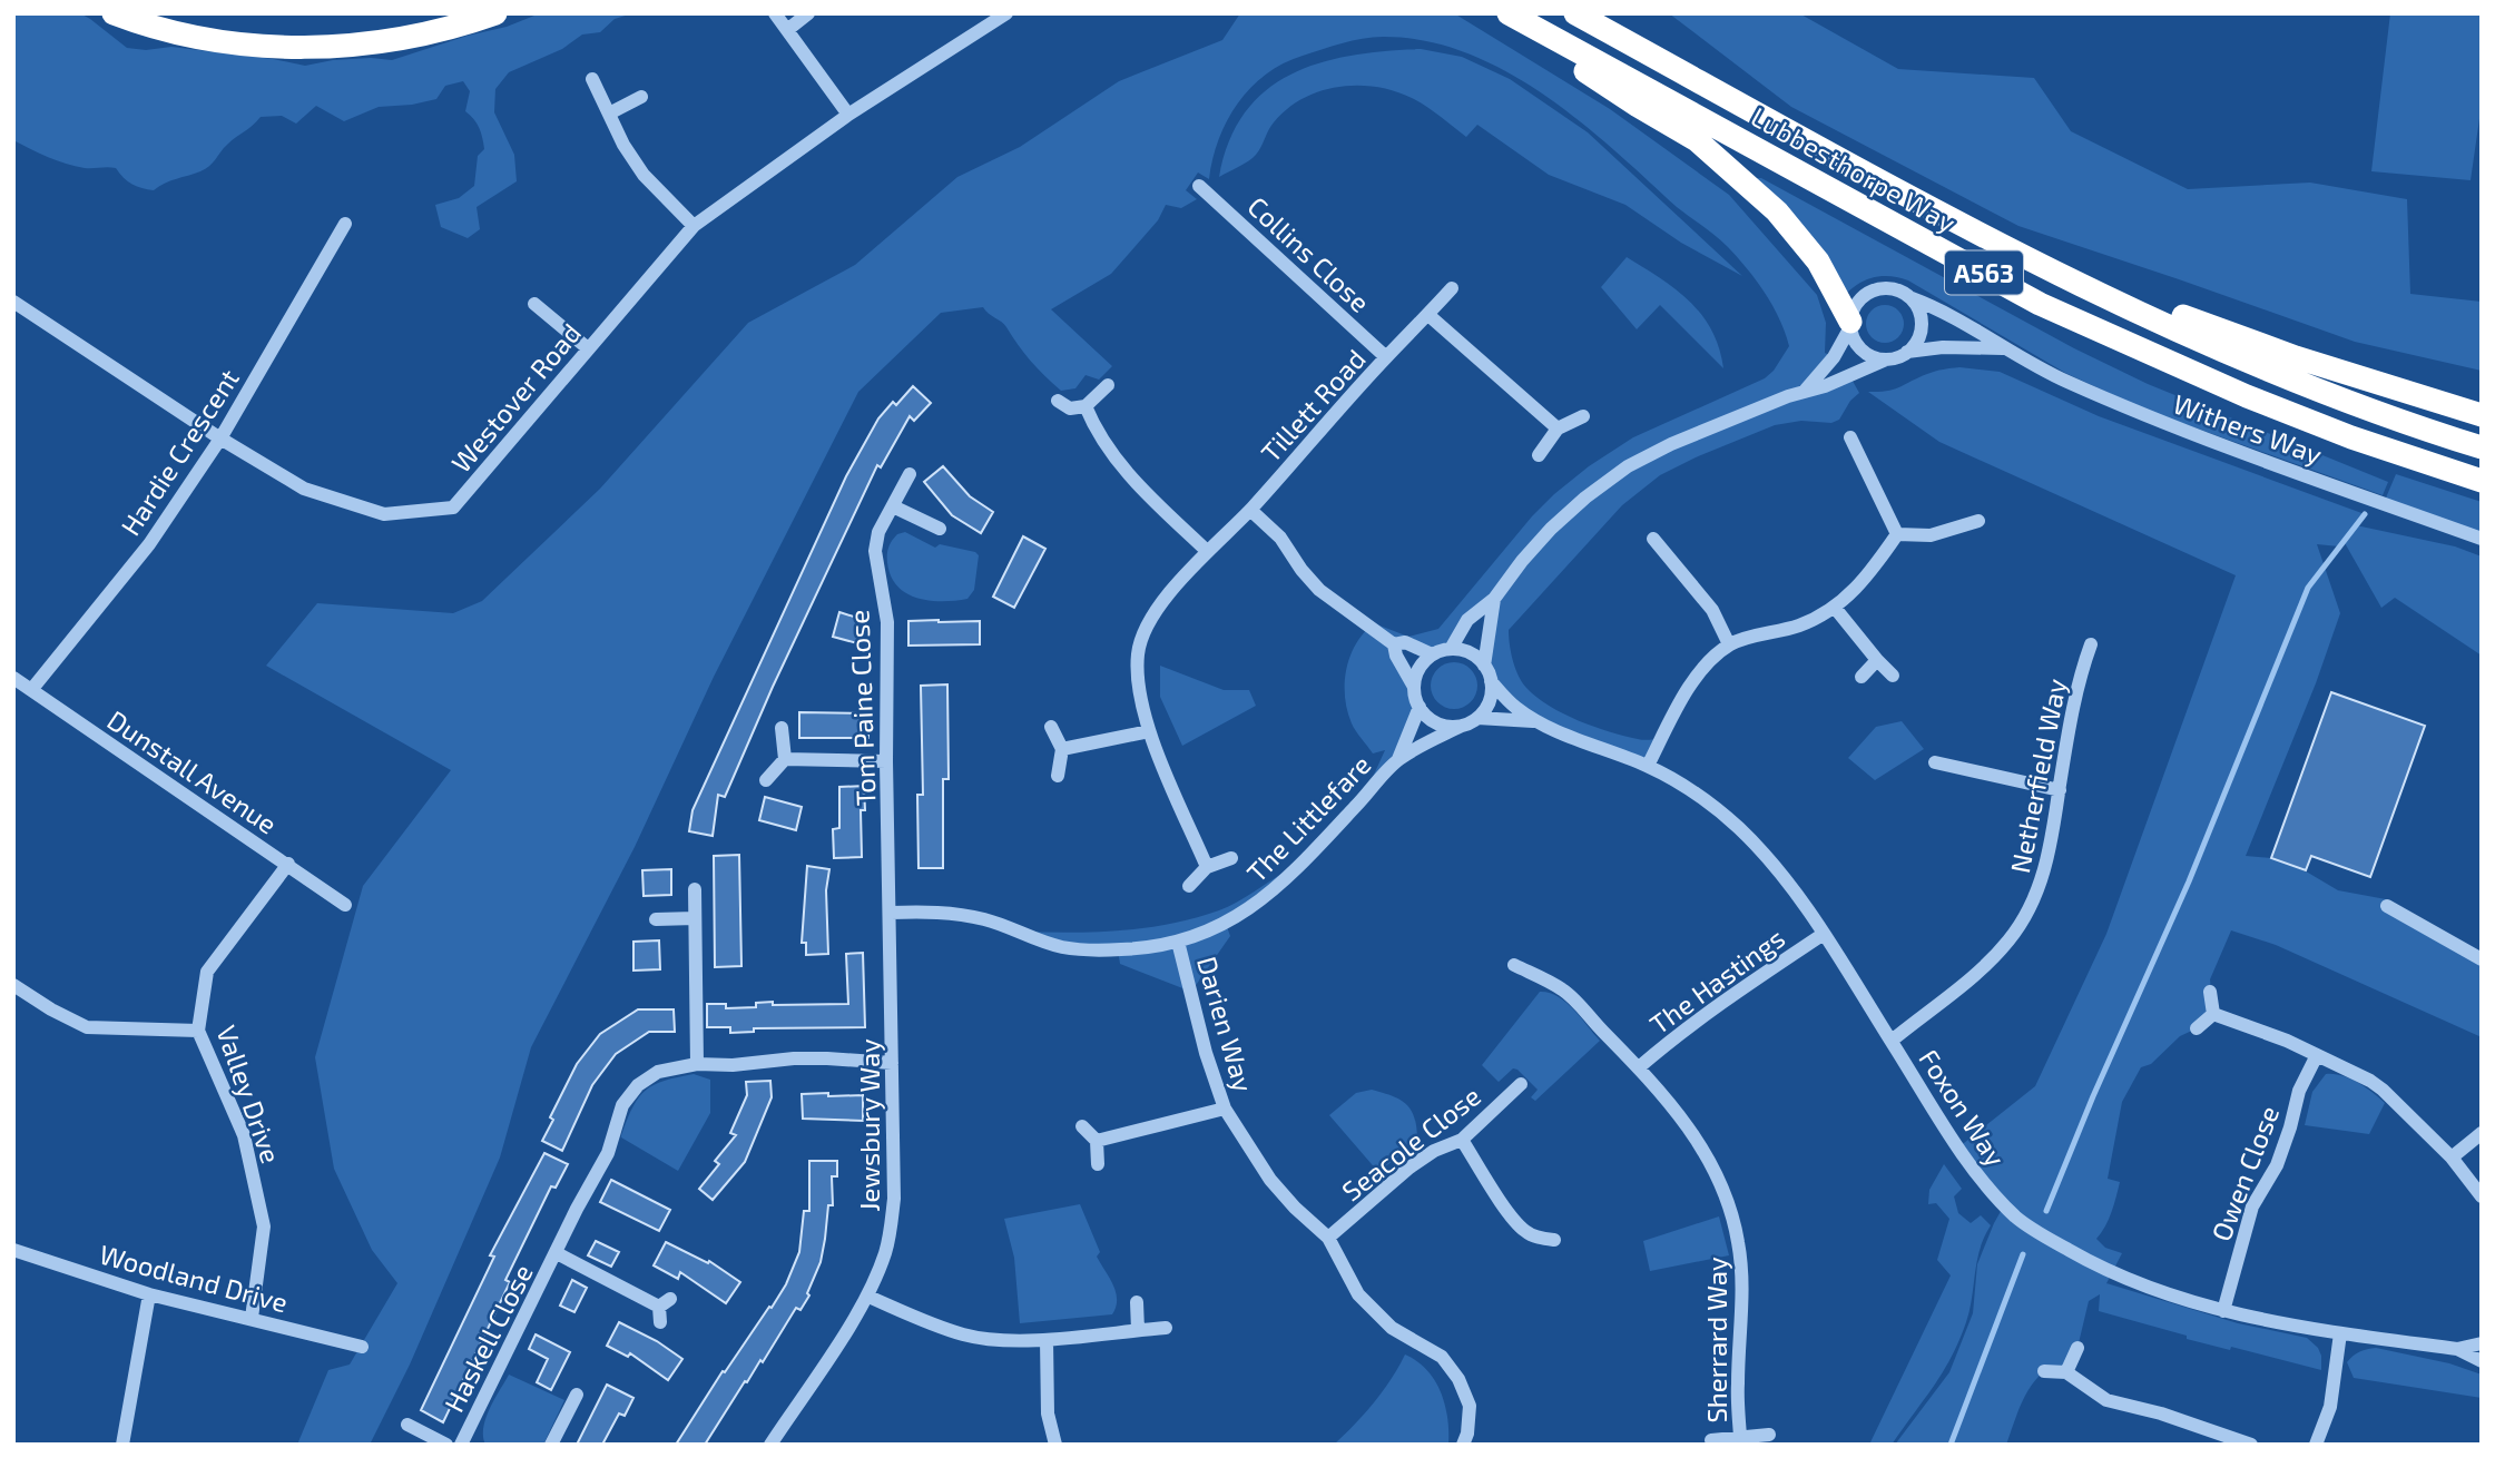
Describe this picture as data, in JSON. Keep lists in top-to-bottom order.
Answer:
{
  "streets": {
    "highway": ["Lubbesthorpe Way", "A563"],
    "street": [
      "Collins Close",
      "Westover Road",
      "Tillett Road",
      "Withers Way",
      "Hardie Crescent",
      "Tom Paine Close",
      "Dunstall Avenue",
      "Netherfield Way",
      "The Littlefare",
      "The Hastings",
      "Darien Way",
      "Valley Drive",
      "Foxon Way",
      "Jewsbury Way",
      "Seacole Close",
      "Owen Close",
      "Woodland Drive",
      "Haskell Close",
      "Sherrard Way"
    ]
  },
  "crossings": [
    ["Collins Close", "Tillett Road"],
    ["Westover Road", "Hardie Crescent"],
    ["Hardie Crescent", "Dunstall Avenue"],
    ["Tom Paine Close", "The Littlefare"],
    ["Tom Paine Close", "Jewsbury Way"],
    ["Dunstall Avenue", "Valley Drive"],
    ["Netherfield Way", "Foxon Way"],
    ["The Littlefare", "Darien Way"],
    ["The Littlefare", "Foxon Way"],
    ["The Littlefare", "Jewsbury Way"],
    ["The Hastings", "Foxon Way"],
    ["The Hastings", "Sherrard Way"],
    ["Darien Way", "Seacole Close"],
    ["Valley Drive", "Woodland Drive"],
    ["Foxon Way", "Owen Close"],
    ["Jewsbury Way", "Haskell Close"]
  ]
}
